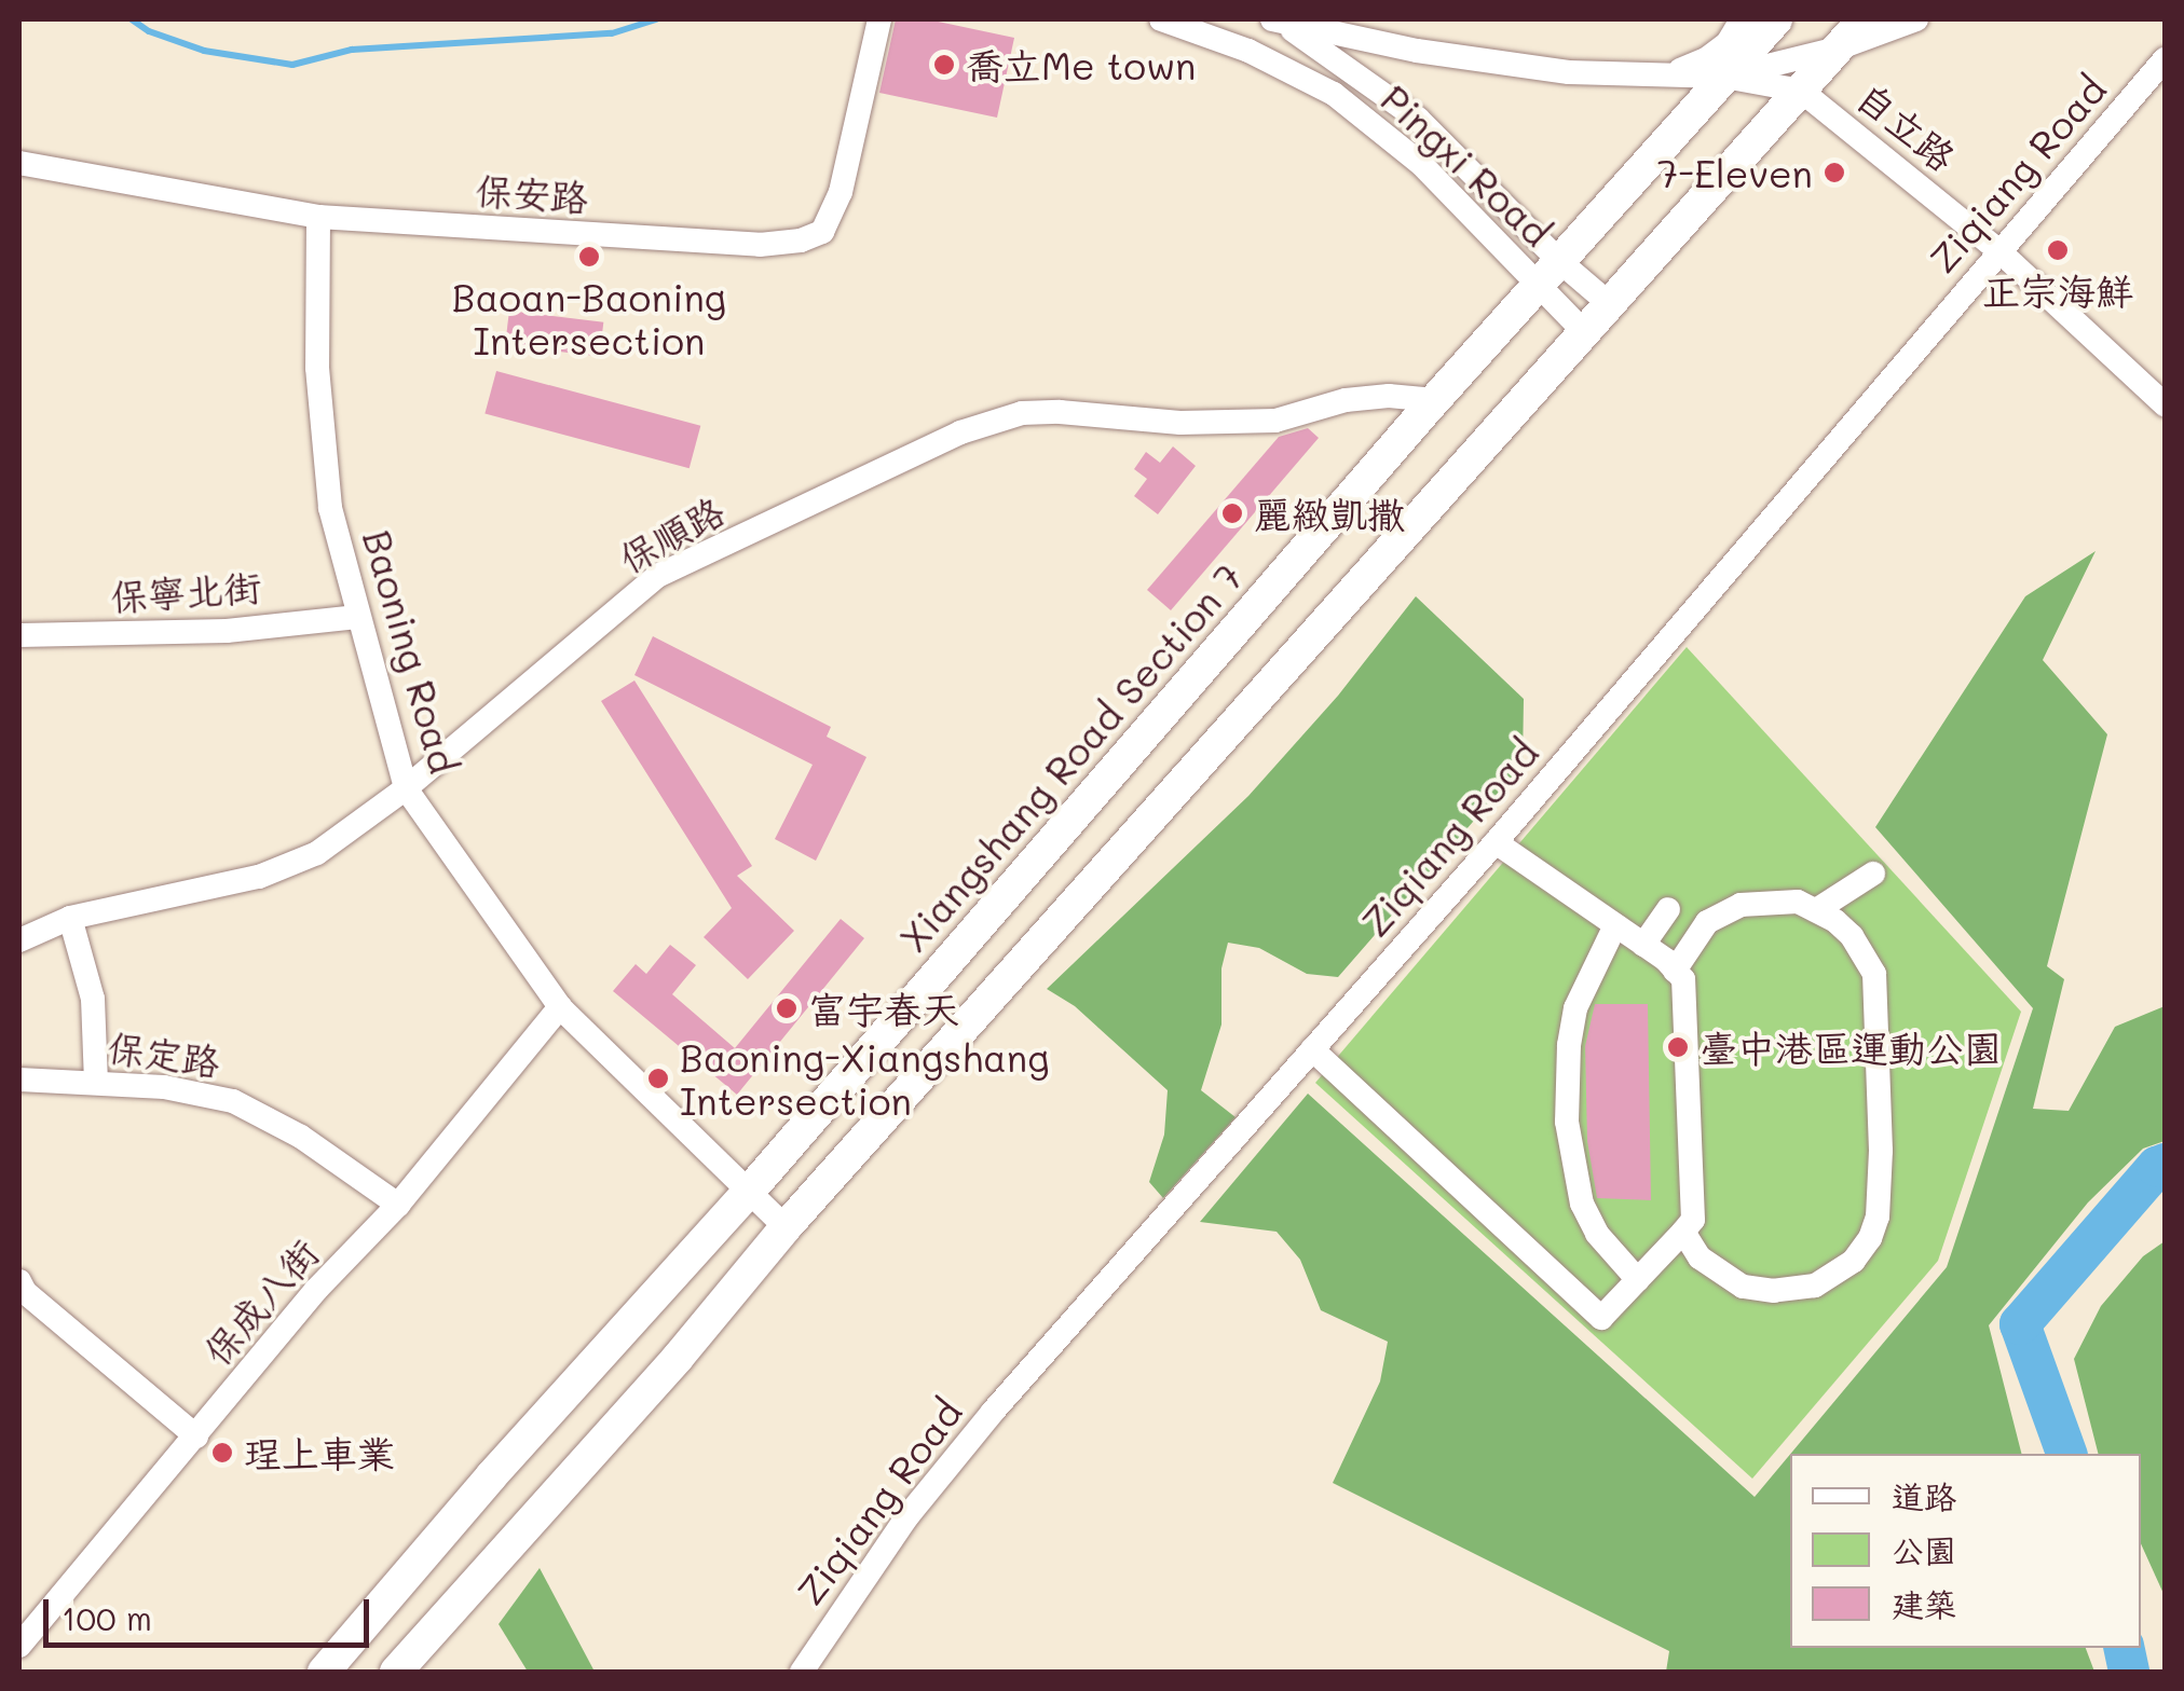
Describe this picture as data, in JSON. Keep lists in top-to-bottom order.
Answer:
{
  "streets": {
    "main road": ["Xiangshang Road Section 7"],
    "street": [
      "自立路",
      "Pingxi Road",
      "Ziqiang Road",
      "保安路",
      "保順路",
      "保寧北街",
      "Baoning Road",
      "保定路",
      "保成八街"
    ]
  },
  "crossings": [
    ["自立路", "Ziqiang Road"],
    ["自立路", "Xiangshang Road Section 7"],
    ["Pingxi Road", "Xiangshang Road Section 7"],
    ["保安路", "Baoning Road"],
    ["保順路", "Baoning Road"],
    ["保順路", "Xiangshang Road Section 7"],
    ["保寧北街", "Baoning Road"],
    ["Baoning Road", "Xiangshang Road Section 7"],
    ["Baoning Road", "保成八街"],
    ["保定路", "保成八街"]
  ],
  "places": [
    "喬立Me town",
    "7-Eleven",
    "正宗海鮮",
    "Baoan-Baoning Intersection",
    "麗緻凱撒",
    "富宇春天",
    "臺中港區運動公園",
    "Baoning-Xiangshang Intersection",
    "珵上車業"
  ],
  "legend": ["道路", "公園", "建築"],
  "scale_bar": "100 m"
}
